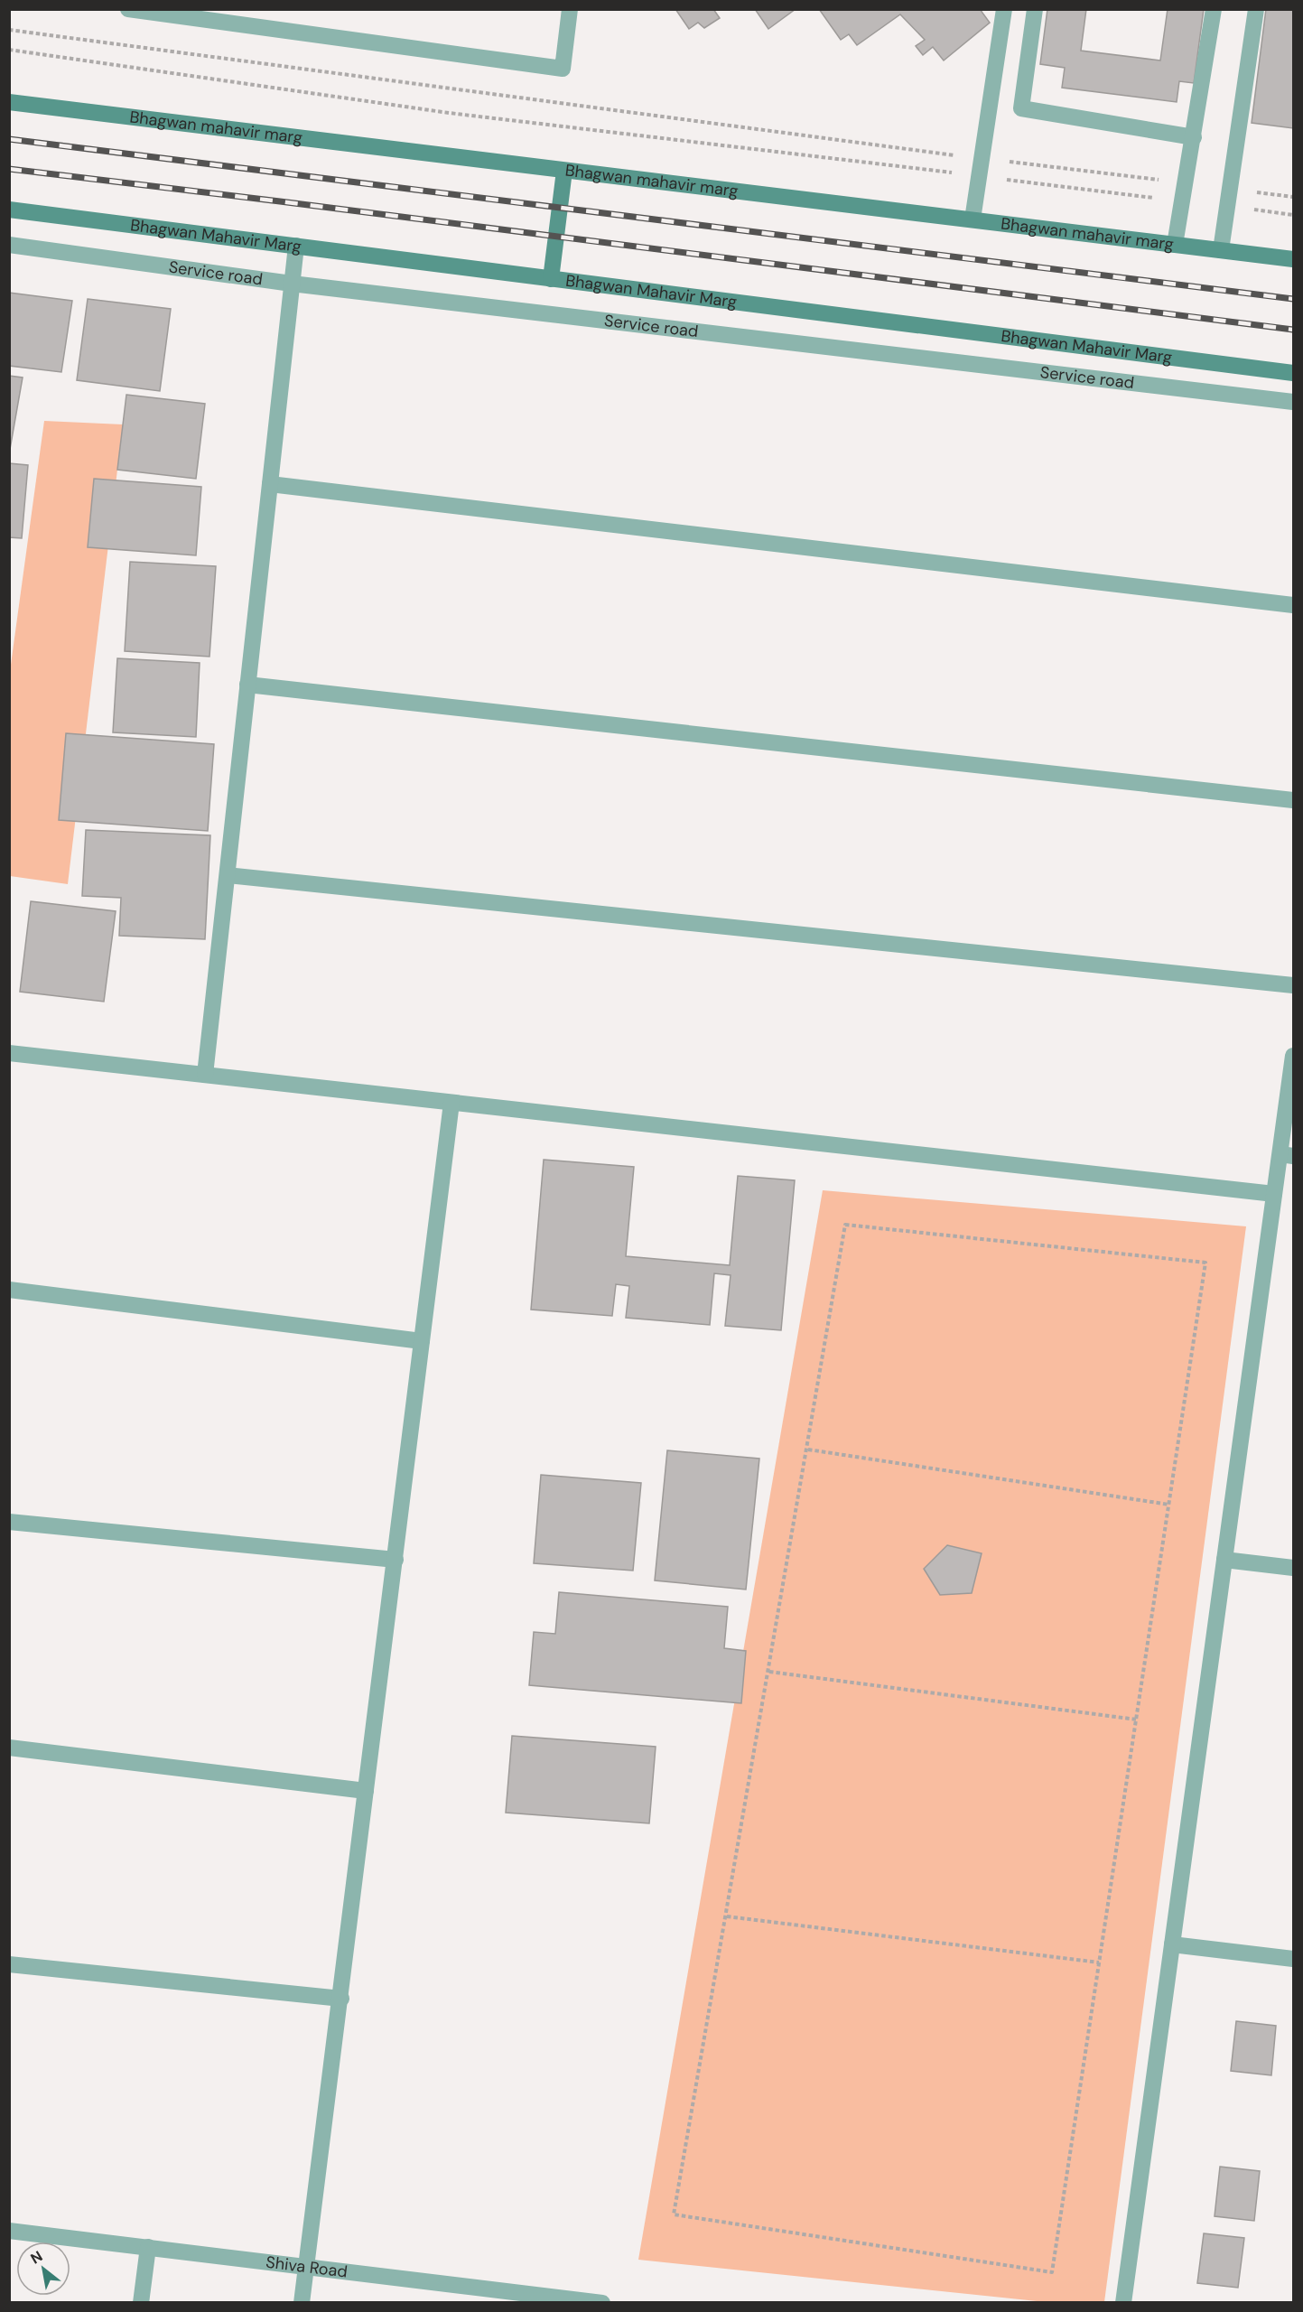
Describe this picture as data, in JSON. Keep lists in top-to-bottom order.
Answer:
{
  "streets": {
    "main road": ["Bhagwan mahavir marg", "Bhagwan Mahavir Marg"],
    "street": ["Service road", "Shiva Road"]
  },
  "north": "top left"
}
